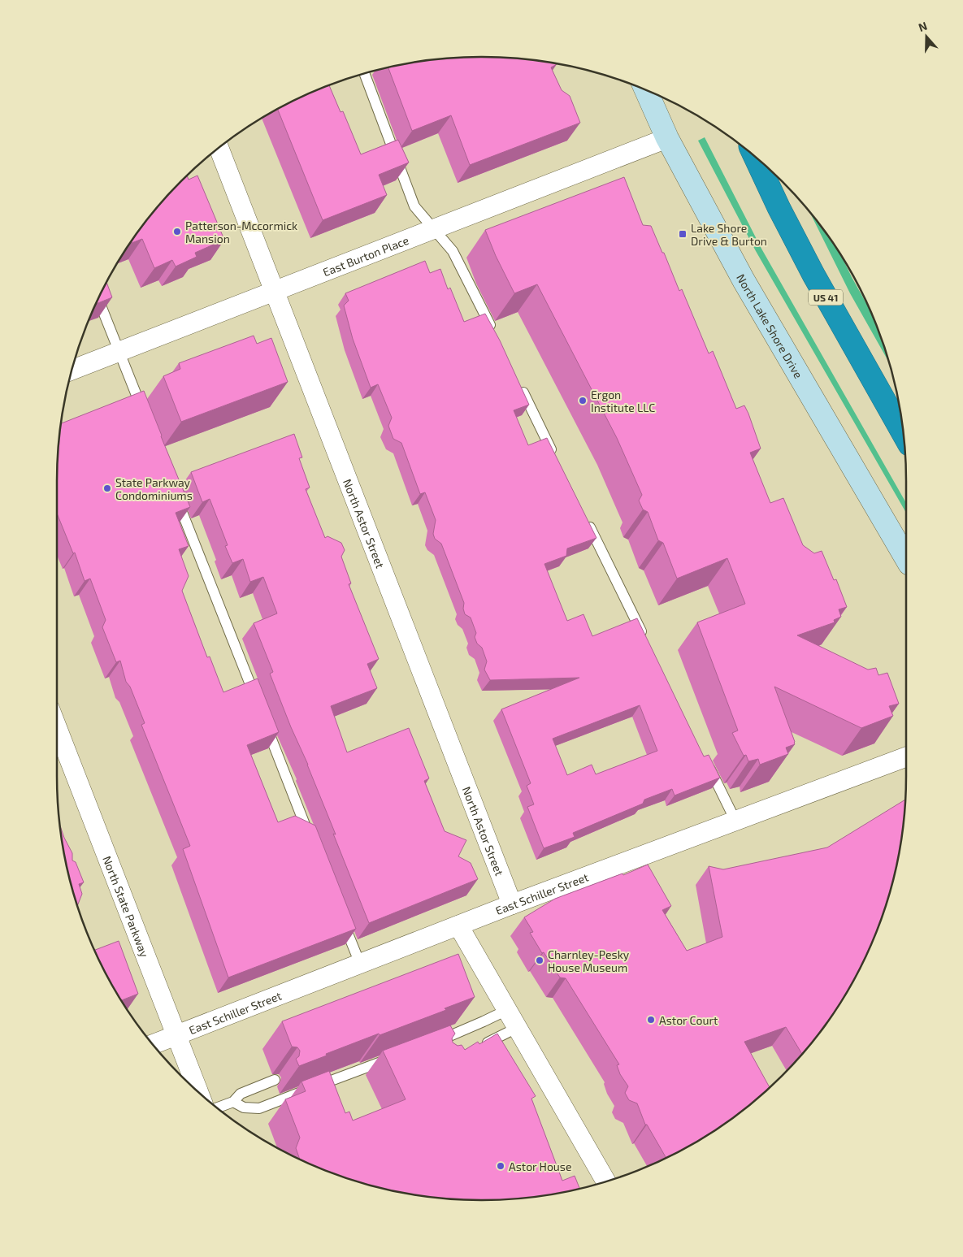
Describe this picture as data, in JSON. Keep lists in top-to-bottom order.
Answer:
{
  "streets": {
    "highway": ["US 41"],
    "main road": ["North Lake Shore Drive"],
    "street": [
      "East Burton Place",
      "North Astor Street",
      "East Schiller Street",
      "North State Parkway"
    ]
  },
  "crossings": [
    ["East Burton Place", "North Lake Shore Drive"],
    ["East Burton Place", "North Astor Street"],
    ["North Astor Street", "East Schiller Street"],
    ["East Schiller Street", "North State Parkway"]
  ],
  "places": {
    "other": [
      "Patterson-Mccormick Mansion",
      "Ergon Institute LLC",
      "State Parkway Condominiums",
      "Charnley-Pesky House Museum",
      "Astor Court",
      "Astor House"
    ],
    "transit": ["Lake Shore Drive & Burton"]
  },
  "north": "top"
}
